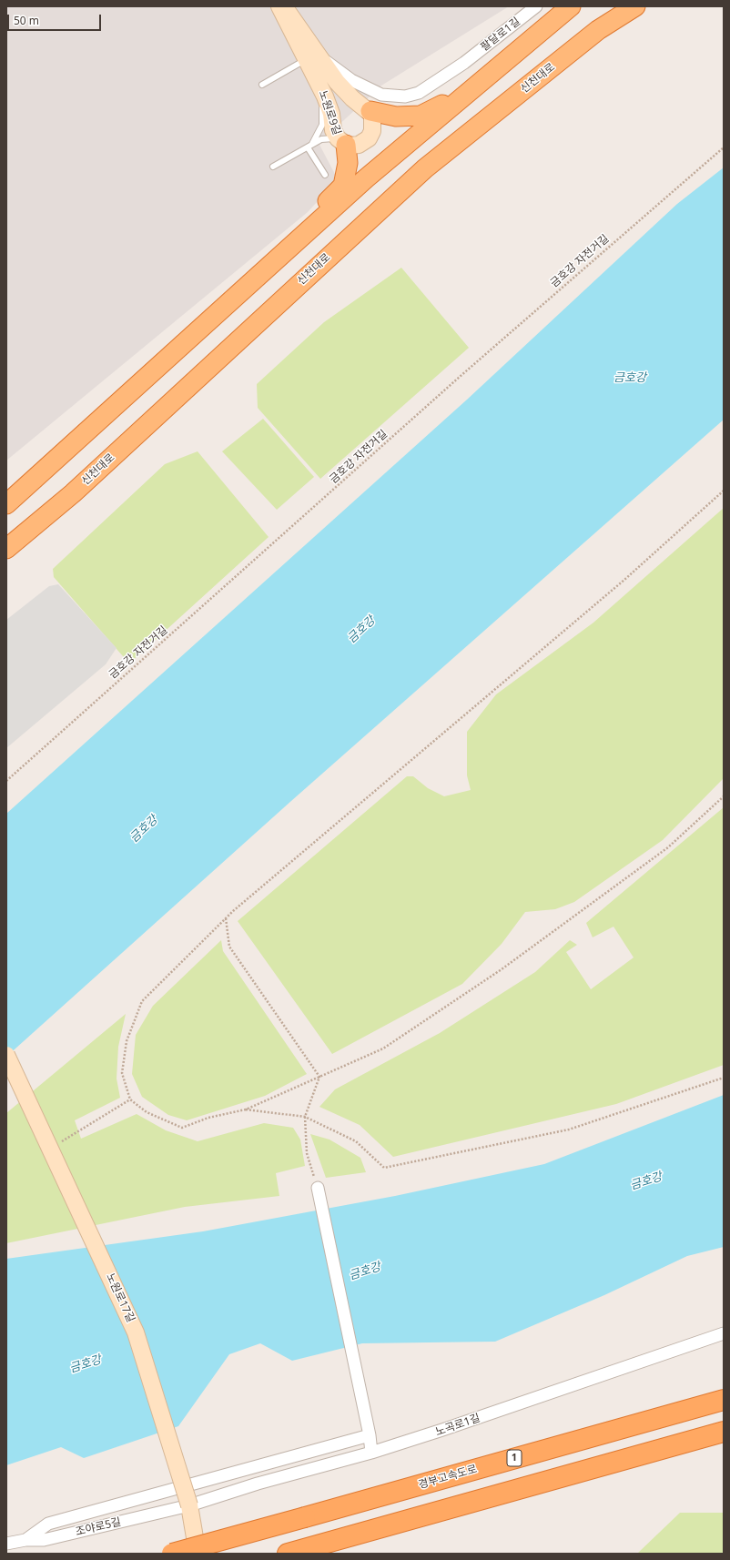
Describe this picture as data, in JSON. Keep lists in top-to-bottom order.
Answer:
{
  "streets": {
    "highway": ["신천대로", "1", "경부고속도로"],
    "main road": ["노원로9길", "노원로17길"],
    "street": ["팔달로1길", "노곡로1길", "조야로5길"],
    "path": ["금호강 자전거길"]
  },
  "crossings": [
    ["팔달로1길", "노원로9길"],
    ["노원로17길", "노곡로1길"],
    ["노원로17길", "조야로5길"],
    ["노곡로1길", "조야로5길"]
  ],
  "water": ["금호강"],
  "scale_bar": "50 m"
}
